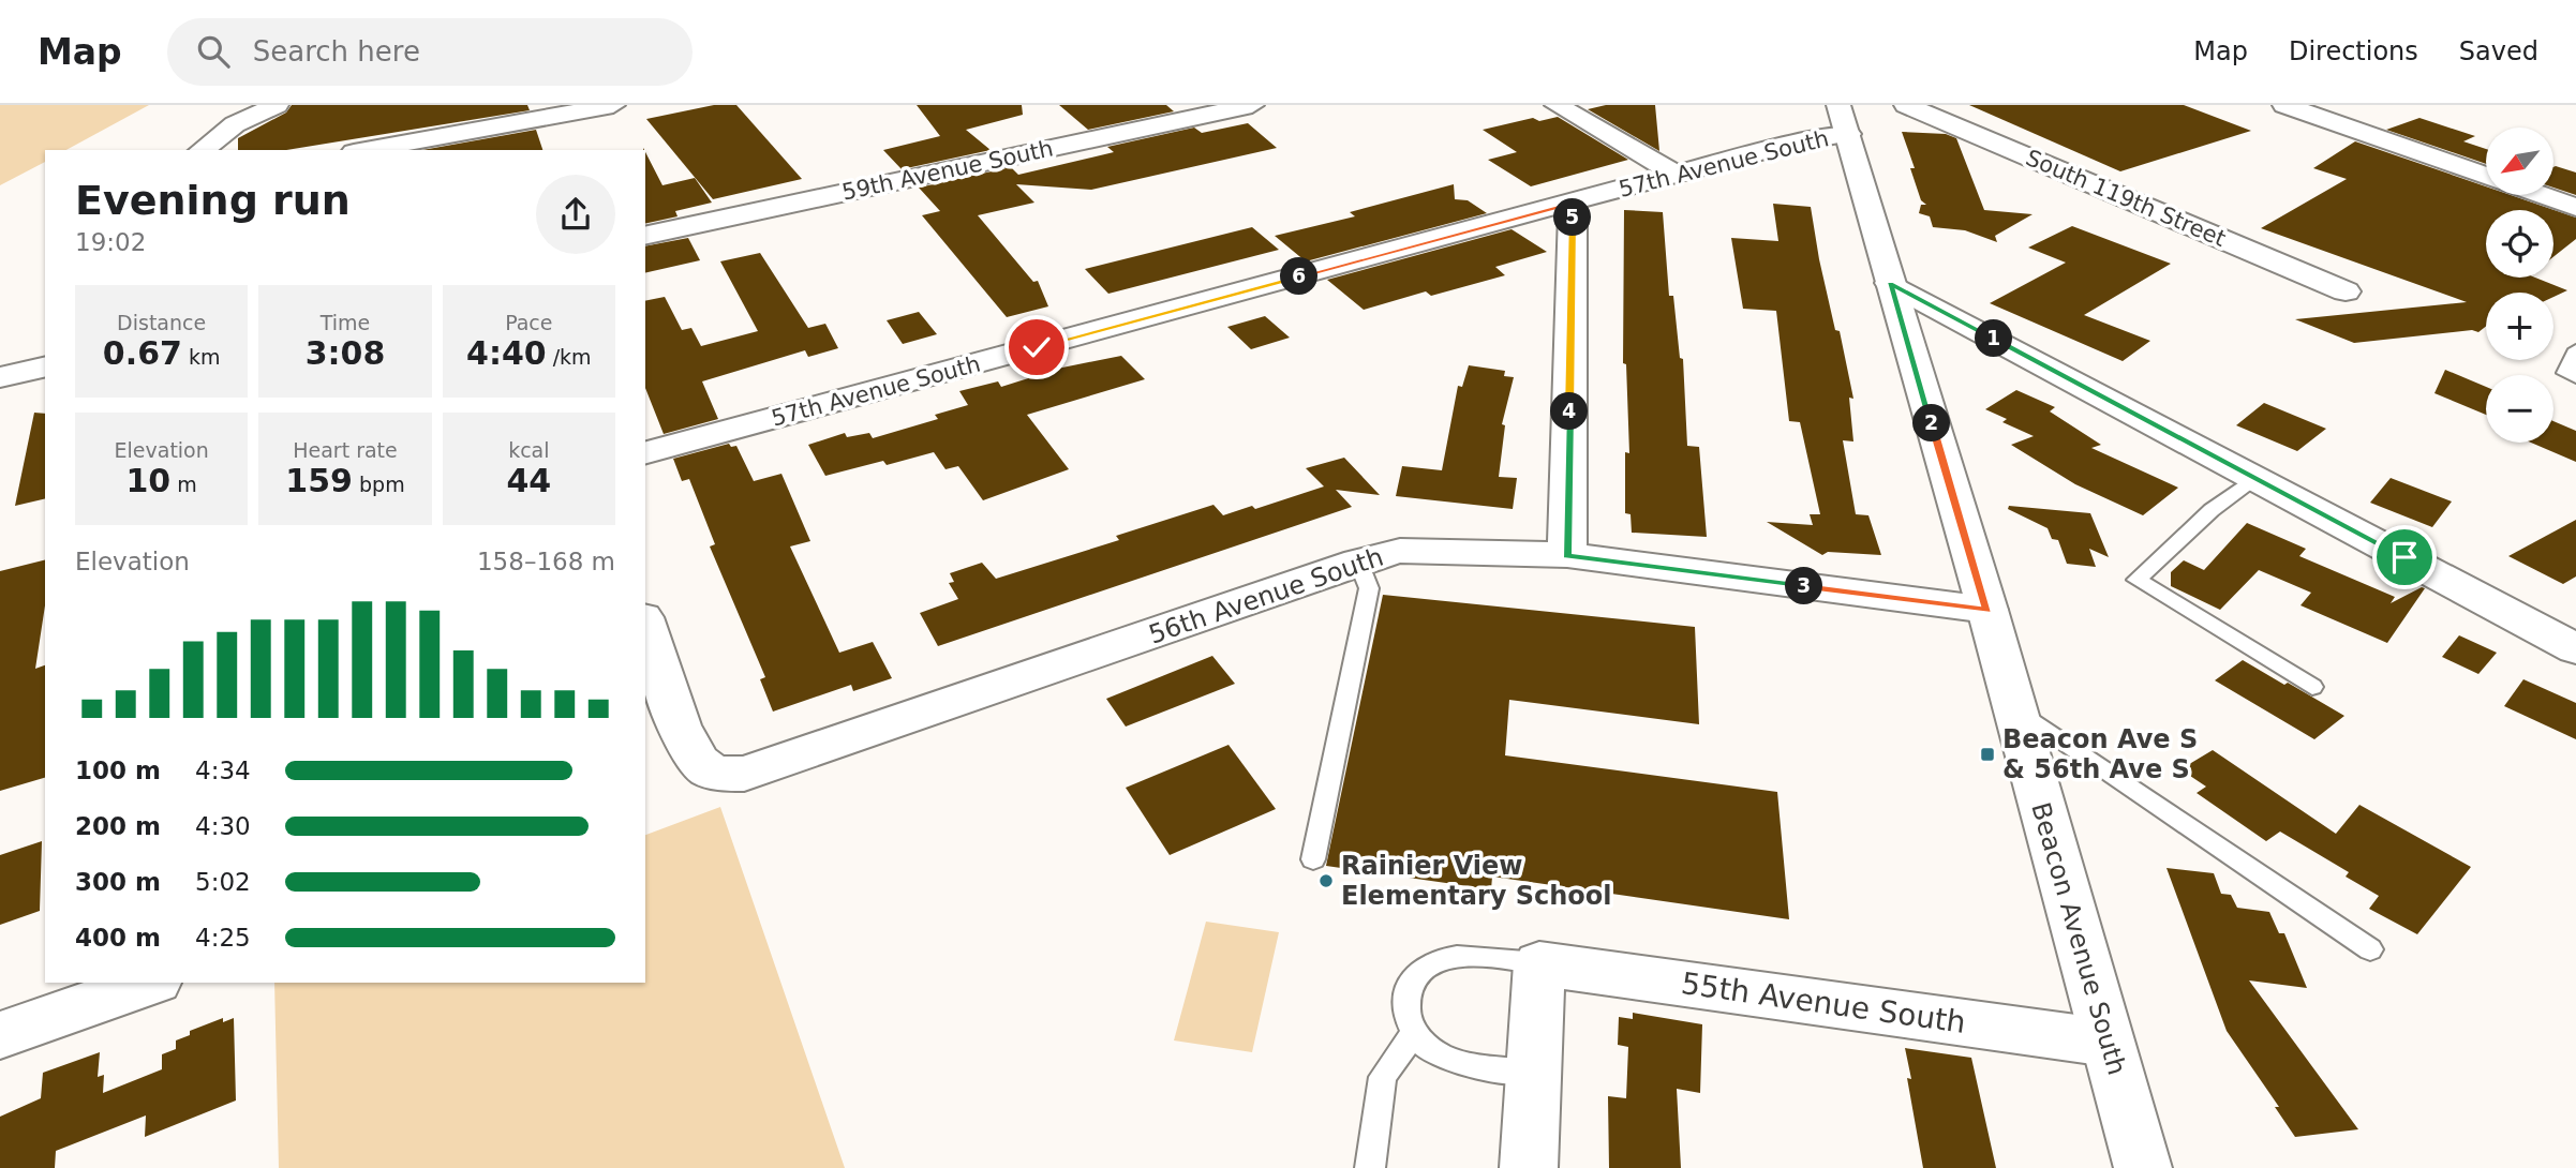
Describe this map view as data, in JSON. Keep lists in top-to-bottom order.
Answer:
{
  "streets": {
    "street": [
      "57th Avenue South",
      "59th Avenue South",
      "South 119th Street",
      "56th Avenue South",
      "Beacon Avenue South",
      "55th Avenue South"
    ]
  },
  "crossings": [
    ["57th Avenue South", "Beacon Avenue South"],
    ["56th Avenue South", "Beacon Avenue South"],
    ["Beacon Avenue South", "55th Avenue South"]
  ],
  "places": {
    "transit": ["Beacon Ave S & 56th Ave S"],
    "other": ["Rainier View Elementary School"]
  },
  "north": "bottom left",
  "page": {
    "header": "Map",
    "search": "Search here",
    "nav": ["Map", "Directions", "Saved"],
    "map_buttons": ["+", "−"],
    "heading": ["Evening run", "19:02"],
    "pins": [
      "5",
      "6",
      "1",
      "4",
      "2",
      "3"
    ],
    "stats": [
      ["Distance", "0.67 km"],
      ["Time", "3:08"],
      ["Pace", "4:40 /km"],
      ["Elevation", "10 m"],
      ["Heart rate", "159 bpm"],
      ["kcal", "44"]
    ],
    "chart": ["Elevation", "158–168 m"],
    "list": [
      {
        "name": "100 m",
        "note": "4:34"
      },
      {
        "name": "200 m",
        "note": "4:30"
      },
      {
        "name": "300 m",
        "note": "5:02"
      },
      {
        "name": "400 m",
        "note": "4:25"
      }
    ]
  }
}
